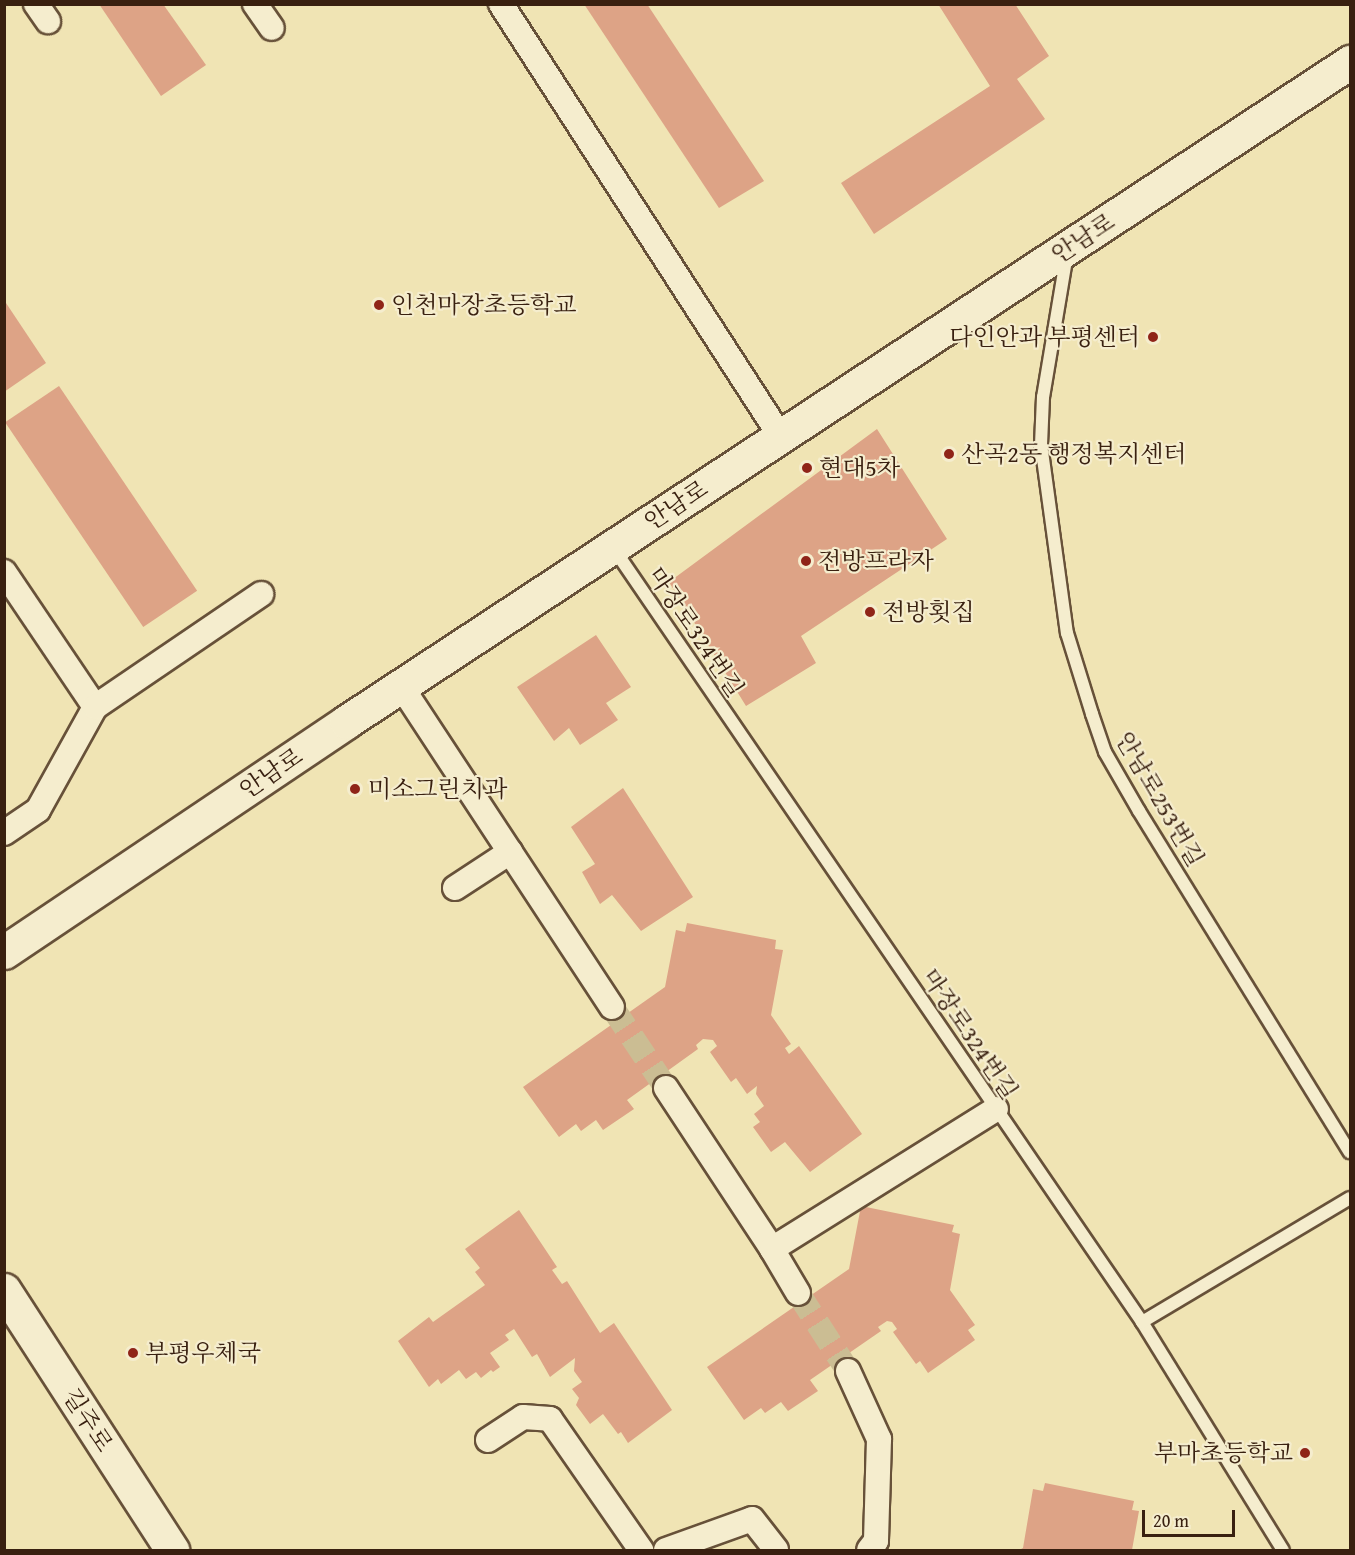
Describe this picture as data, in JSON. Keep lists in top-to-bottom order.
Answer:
{
  "streets": {
    "main road": ["안남로", "길주로"],
    "lane": ["마장로324번길", "안남로253번길"]
  },
  "crossings": [
    ["안남로", "마장로324번길"],
    ["안남로", "안남로253번길"]
  ],
  "places": [
    "인천마장초등학교",
    "다인안과 부평센터",
    "산곡2동 행정복지센터",
    "현대5차",
    "전방프라자",
    "전방횟집",
    "미소그린치과",
    "부평우체국",
    "부마초등학교"
  ],
  "scale_bar": "20 m"
}
